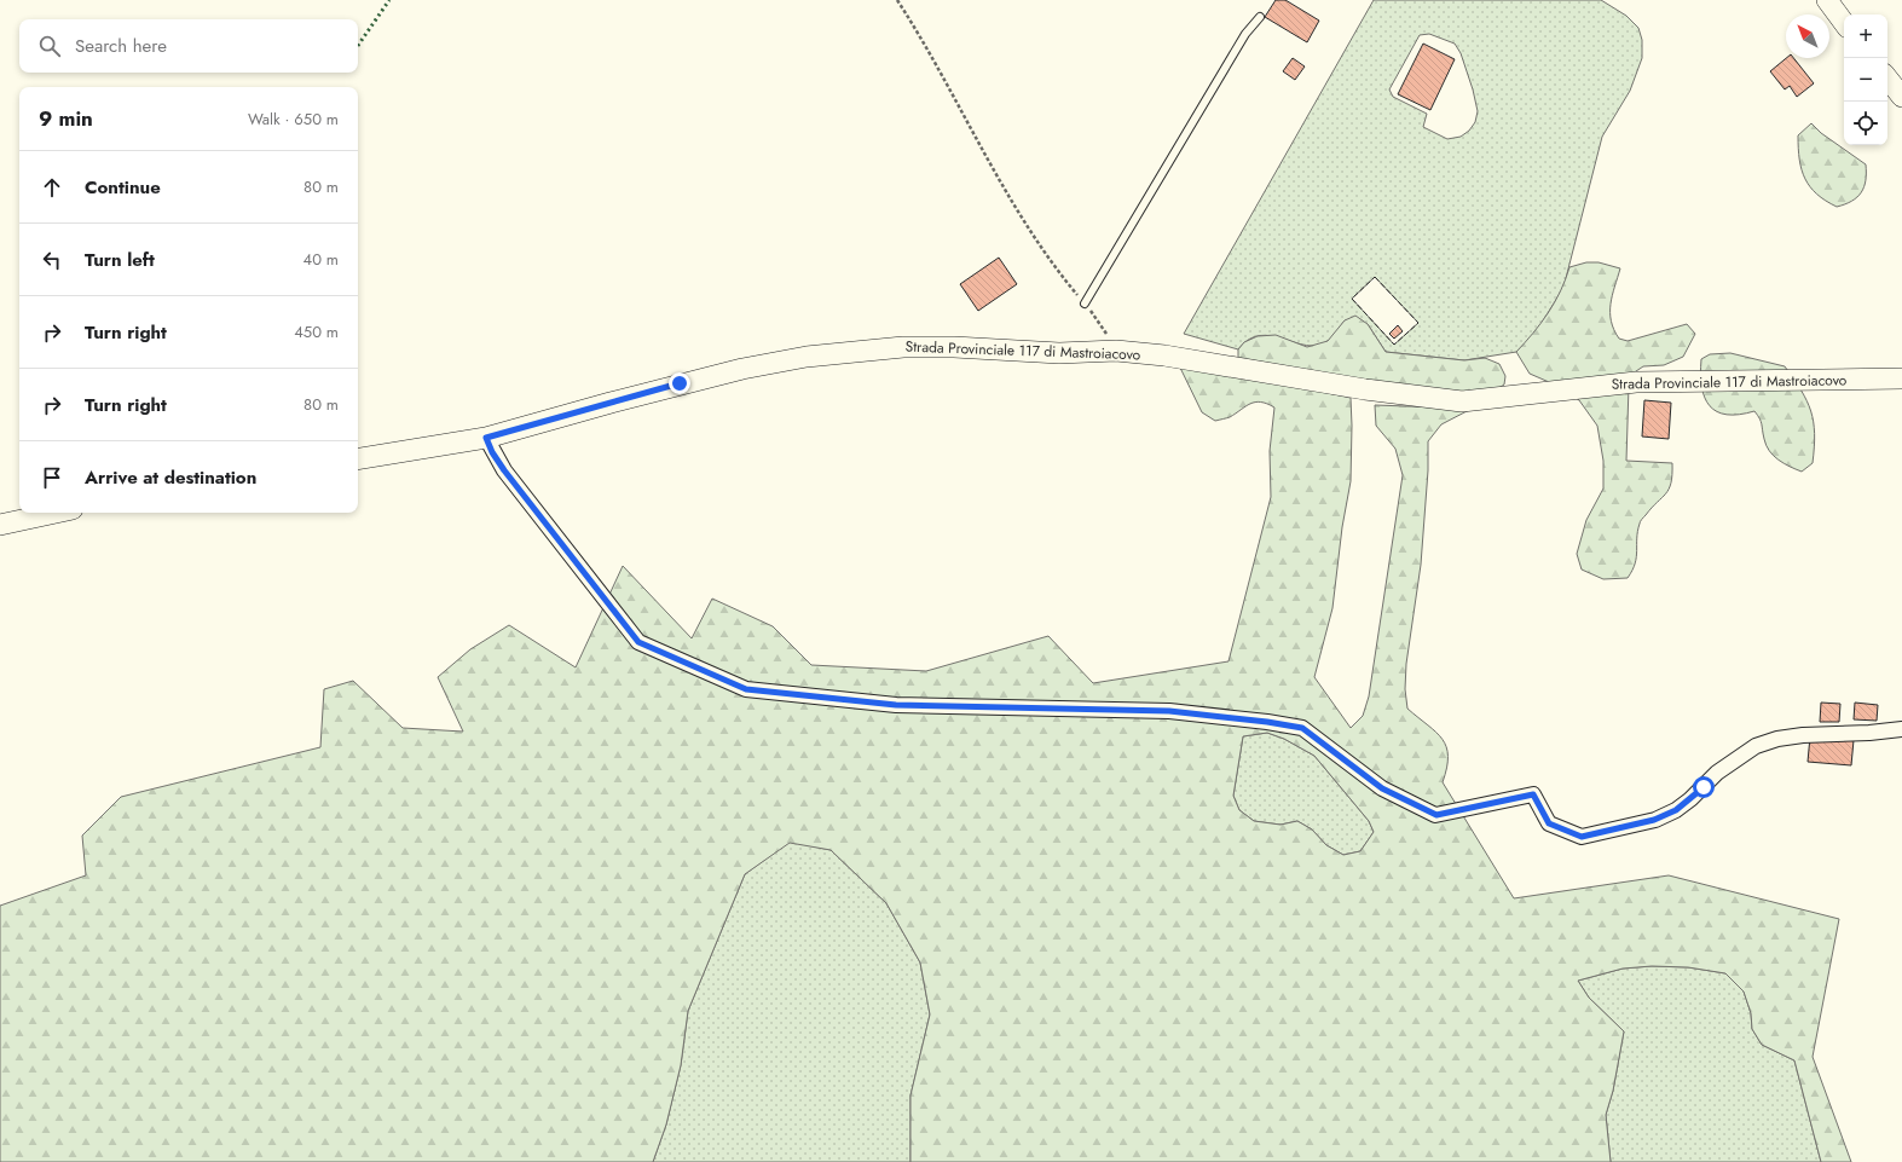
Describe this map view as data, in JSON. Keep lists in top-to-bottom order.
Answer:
{
  "streets": {
    "main road": ["Strada Provinciale 117 di Mastroiacovo"]
  },
  "north": "top left",
  "page": {
    "map_buttons": ["+", "−"],
    "search": "Search here",
    "heading": ["9 min", "Walk · 650 m"],
    "list": [
      ["Continue", "80 m"],
      ["Turn left", "40 m"],
      ["Turn right", "450 m"],
      ["Turn right", "80 m"],
      "Arrive at destination"
    ]
  }
}
